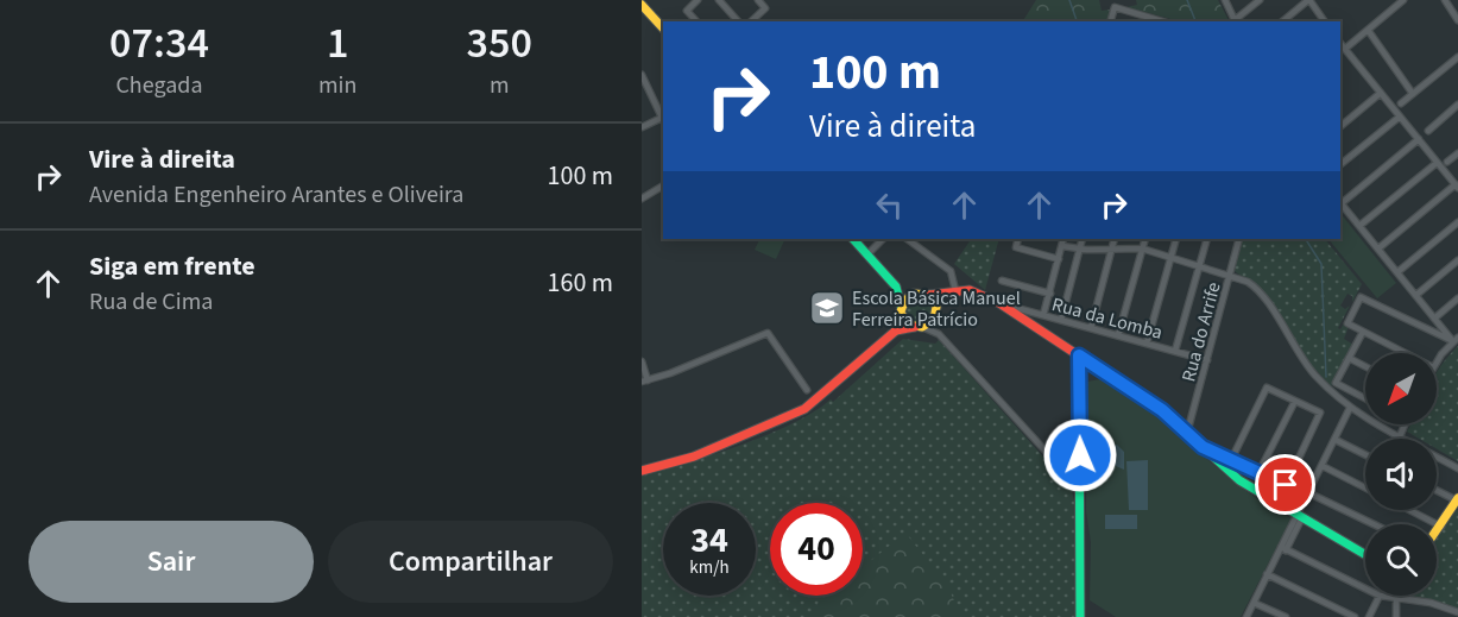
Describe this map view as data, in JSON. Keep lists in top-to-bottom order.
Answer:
{
  "streets": {
    "street": ["Rua da Lomba", "Rua do Arrife"]
  },
  "crossings": [
    ["Rua da Lomba", "Rua do Arrife"]
  ],
  "places": {
    "school or university": ["Escola Básica Manuel Ferreira Patrício"]
  },
  "north": "bottom left",
  "page": {
    "eta": [
      "07:34",
      "Chegada",
      "1",
      "min",
      "350",
      "m"
    ],
    "turn": ["100 m", "Vire à direita"],
    "list": [
      {
        "name": "Vire à direita",
        "note": "Avenida Engenheiro Arantes e Oliveira",
        "value": "100 m"
      },
      {
        "name": "Siga em frente",
        "note": "Rua de Cima",
        "value": "160 m"
      }
    ],
    "speed": "34 km/h",
    "limit": "40",
    "buttons": ["Sair", "Compartilhar"]
  }
}
